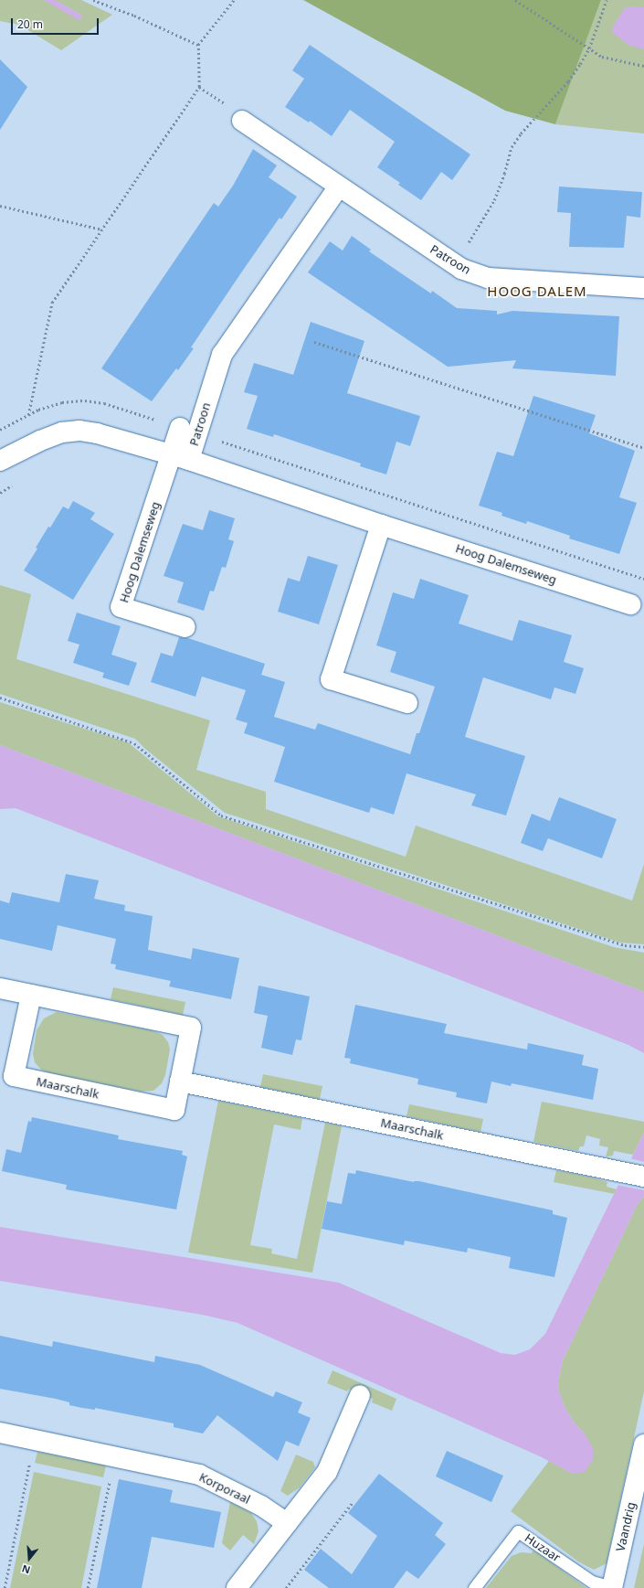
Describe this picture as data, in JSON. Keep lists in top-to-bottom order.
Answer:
{
  "streets": {
    "street": [
      "Patroon",
      "Hoog Dalemseweg",
      "Maarschalk",
      "Korporaal",
      "Vaandrig"
    ],
    "lane": ["Huzaar"]
  },
  "crossings": [
    ["Patroon", "Hoog Dalemseweg"],
    ["Vaandrig", "Huzaar"]
  ],
  "districts": ["HOOG DALEM"],
  "scale_bar": "20 m",
  "north": "bottom"
}
